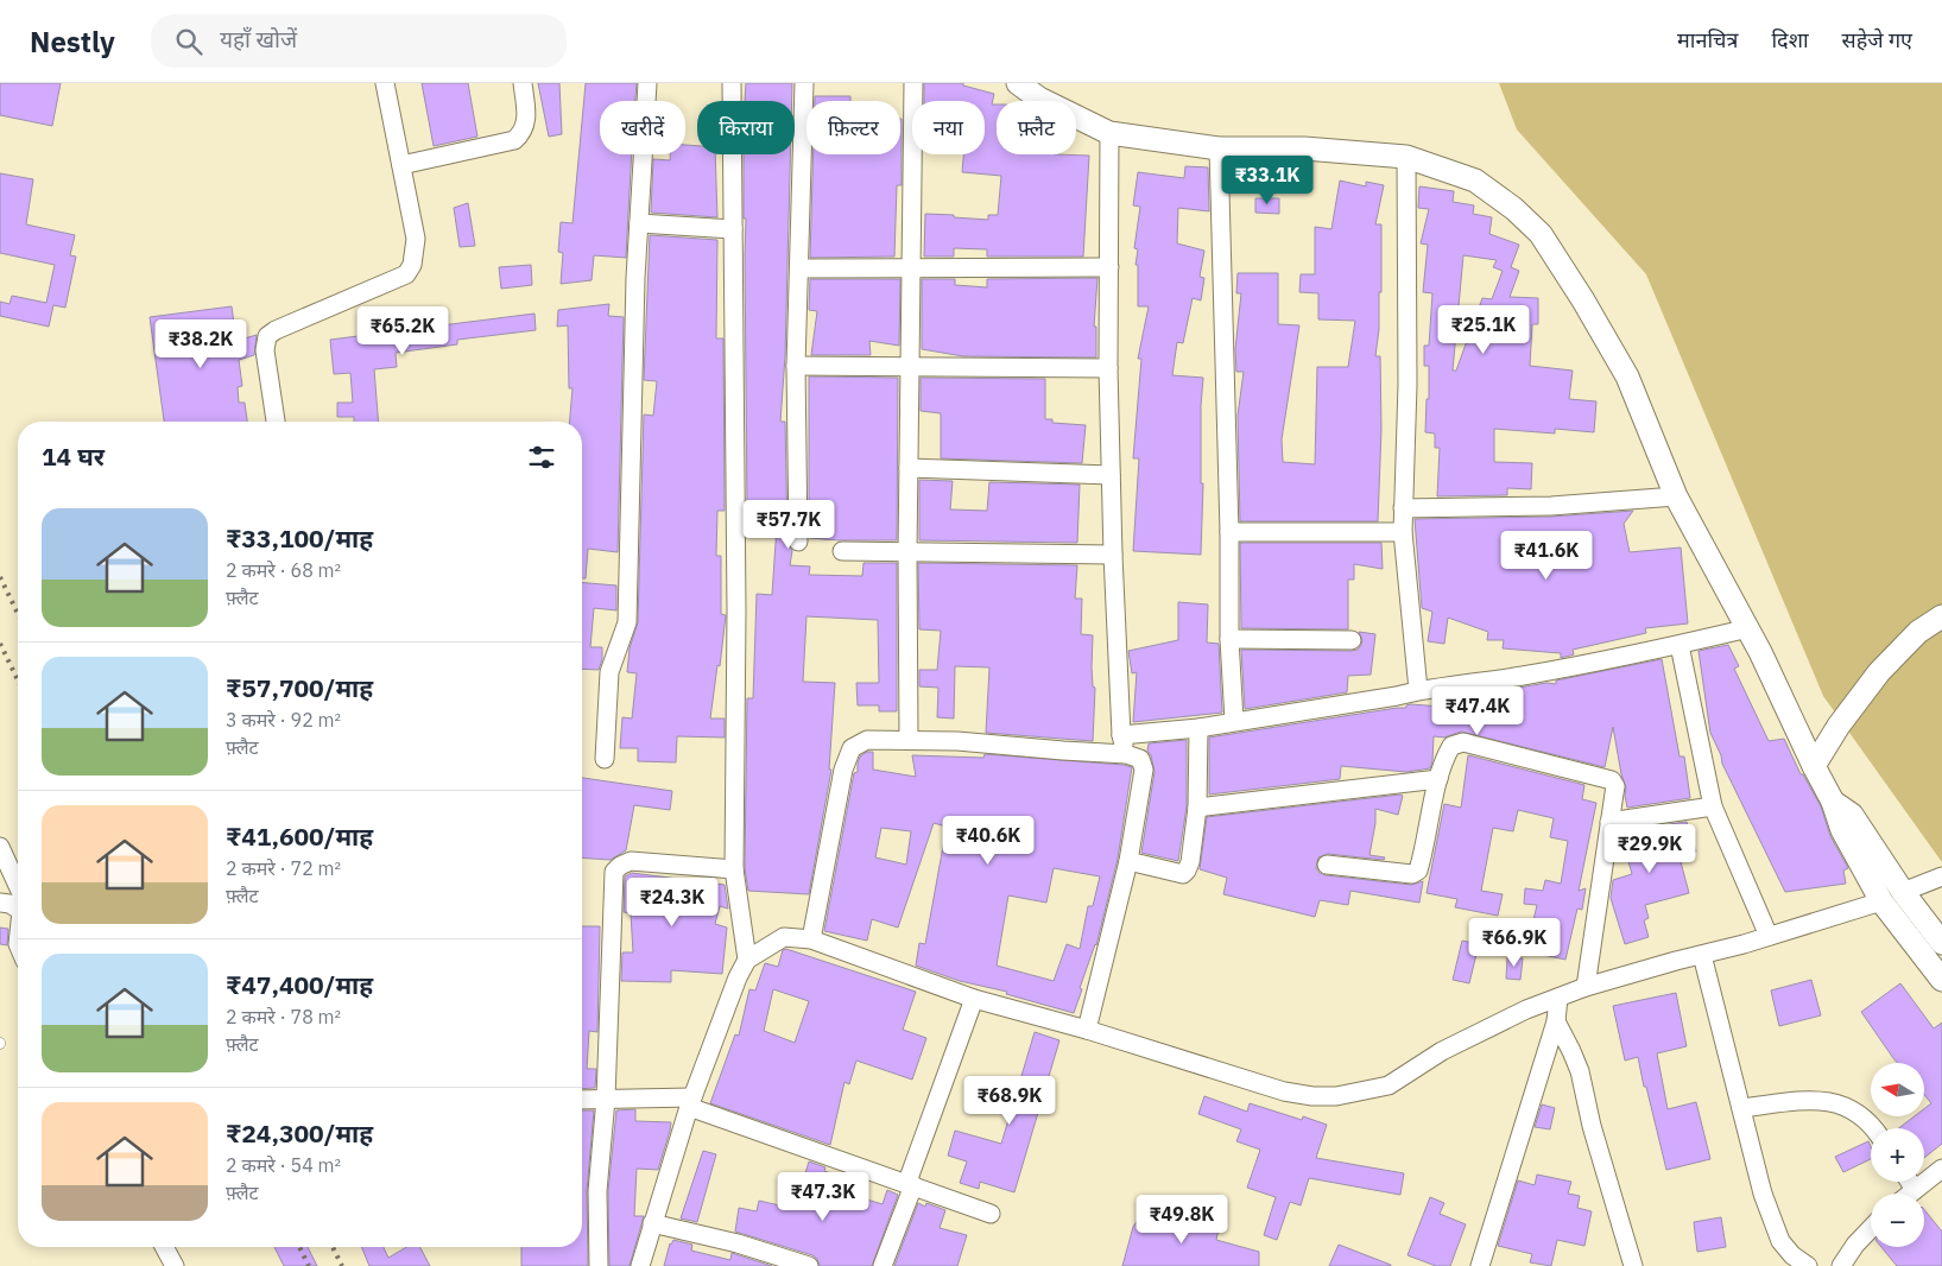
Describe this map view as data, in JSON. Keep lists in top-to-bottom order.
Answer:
{
  "north": "left",
  "page": {
    "header": "Nestly",
    "search": "यहाँ खोजें",
    "nav": ["मानचित्र", "दिशा", "सहेजे गए"],
    "chip": [
      "खरीदें",
      "किराया",
      "फ़िल्टर",
      "नया",
      "फ़्लैट"
    ],
    "price": [
      "₹33.1K",
      "₹25.1K",
      "₹65.2K",
      "₹38.2K",
      "₹57.7K",
      "₹41.6K",
      "₹47.4K",
      "₹40.6K",
      "₹29.9K",
      "₹24.3K",
      "₹66.9K",
      "₹68.9K",
      "₹47.3K",
      "₹49.8K"
    ],
    "heading": "14 घर",
    "list": [
      {
        "name": "₹33,100/माह",
        "note": "2 कमरे · 68 m² · फ़्लैट"
      },
      {
        "name": "₹57,700/माह",
        "note": "3 कमरे · 92 m² · फ़्लैट"
      },
      {
        "name": "₹41,600/माह",
        "note": "2 कमरे · 72 m² · फ़्लैट"
      },
      {
        "name": "₹47,400/माह",
        "note": "2 कमरे · 78 m² · फ़्लैट"
      },
      {
        "name": "₹24,300/माह",
        "note": "2 कमरे · 54 m² · फ़्लैट"
      }
    ],
    "map_buttons": ["+", "−"]
  }
}
